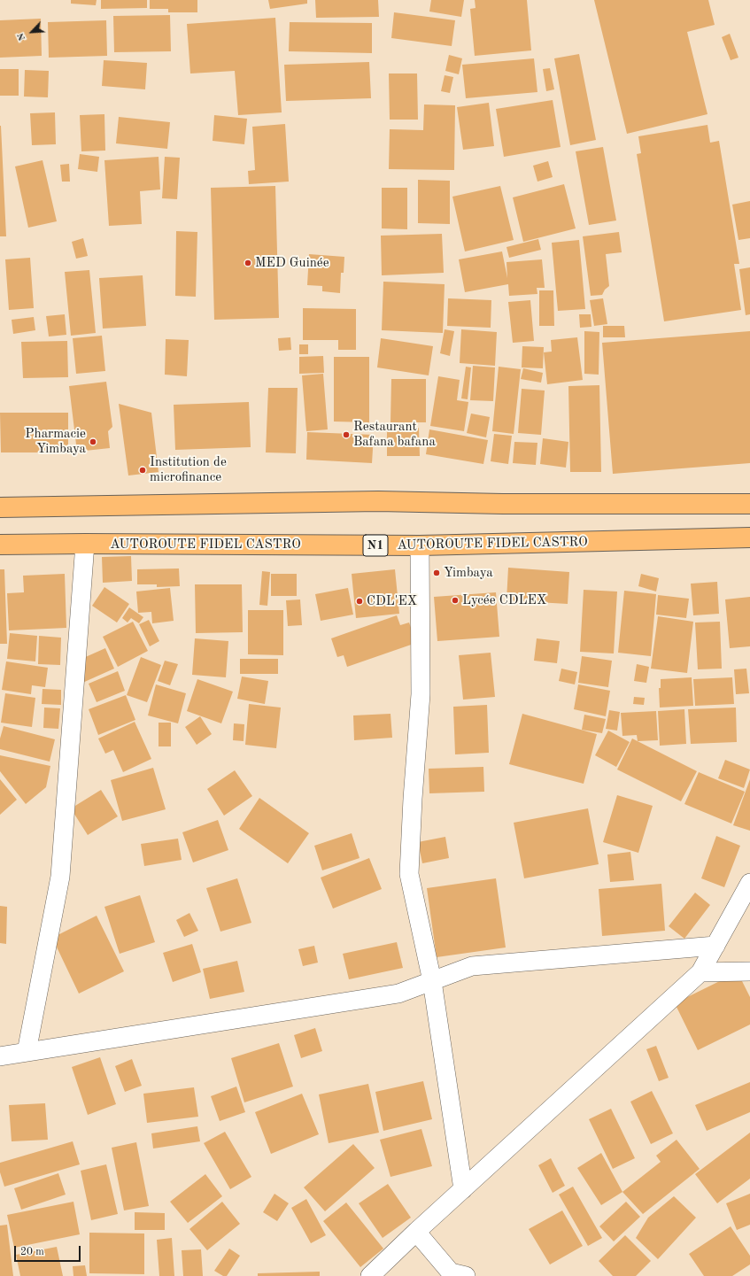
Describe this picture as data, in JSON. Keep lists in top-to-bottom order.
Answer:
{
  "streets": {
    "highway": ["AUTOROUTE FIDEL CASTRO", "N1"]
  },
  "places": [
    "MED Guinée",
    "Restaurant Bafana bafana",
    "Pharmacie Yimbaya",
    "Institution de microfinance",
    "Yimbaya",
    "Lycée CDLEX",
    "CDL'EX"
  ],
  "scale_bar": "20 m",
  "north": "bottom left"
}
